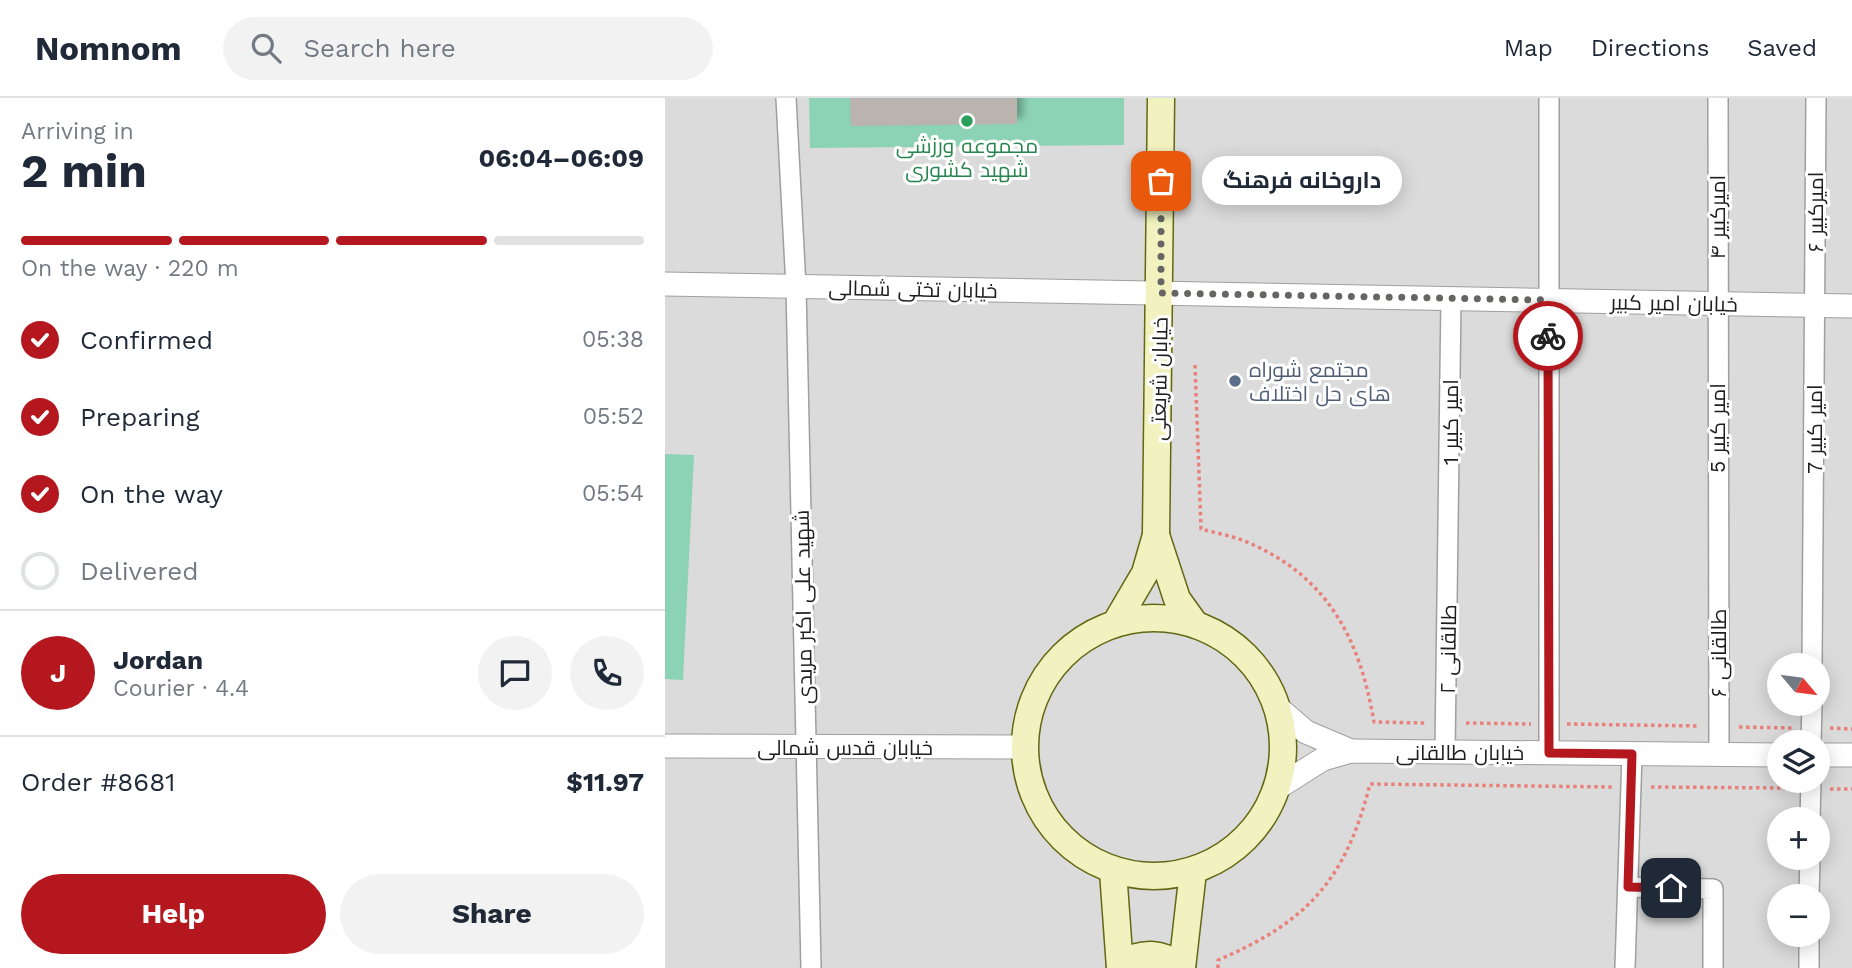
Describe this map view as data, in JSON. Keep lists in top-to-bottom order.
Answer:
{
  "streets": {
    "main road": ["خیابان شریعتی"],
    "street": [
      "امیرکبیر ۶",
      "امیرکبیر ۴",
      "خیابان تختی شمالی",
      "خیابان امیر کبیر",
      "امیر کبیر 1",
      "امیر کبیر 5",
      "امیر کبیر 7",
      "شهید علی اکبر مریدی",
      "طالقانی ۲",
      "طالقانی ۶",
      "خیابان قدس شمالی",
      "خیابان طالقانی"
    ]
  },
  "crossings": [
    ["امیرکبیر ۶", "خیابان امیر کبیر"],
    ["امیرکبیر ۶", "امیر کبیر 7"],
    ["امیرکبیر ۴", "خیابان امیر کبیر"],
    ["امیرکبیر ۴", "امیر کبیر 5"],
    ["خیابان تختی شمالی", "خیابان امیر کبیر"],
    ["خیابان تختی شمالی", "خیابان شریعتی"],
    ["خیابان تختی شمالی", "شهید علی اکبر مریدی"],
    ["خیابان امیر کبیر", "خیابان شریعتی"],
    ["خیابان امیر کبیر", "امیر کبیر 1"],
    ["خیابان امیر کبیر", "امیر کبیر 5"],
    ["خیابان امیر کبیر", "امیر کبیر 7"],
    ["امیر کبیر 1", "طالقانی ۲"],
    ["امیر کبیر 5", "طالقانی ۶"],
    ["شهید علی اکبر مریدی", "خیابان قدس شمالی"],
    ["طالقانی ۲", "خیابان طالقانی"],
    ["طالقانی ۶", "خیابان طالقانی"]
  ],
  "places": ["مجموعه ورزشی شهید کشوری", "داروخانه فرهنگ", "مجتمع شوراه های حل اختلاف"],
  "north": "bottom right",
  "page": {
    "header": "Nomnom",
    "search": "Search here",
    "nav": ["Map", "Directions", "Saved"],
    "heading": ["2 min", "Arriving in", "06:04–06:09"],
    "panel": [
      "Jordan",
      "Courier · 4.4",
      "Order #8681",
      "$11.97"
    ],
    "bubble": "داروخانه فرهنگ",
    "bar": "On the way · 220 m",
    "list": [
      ["Confirmed", "05:38"],
      ["Preparing", "05:52"],
      ["On the way", "05:54"],
      "Delivered"
    ],
    "round": "J",
    "map_buttons": ["+", "−"],
    "buttons": ["Help", "Share"]
  }
}
